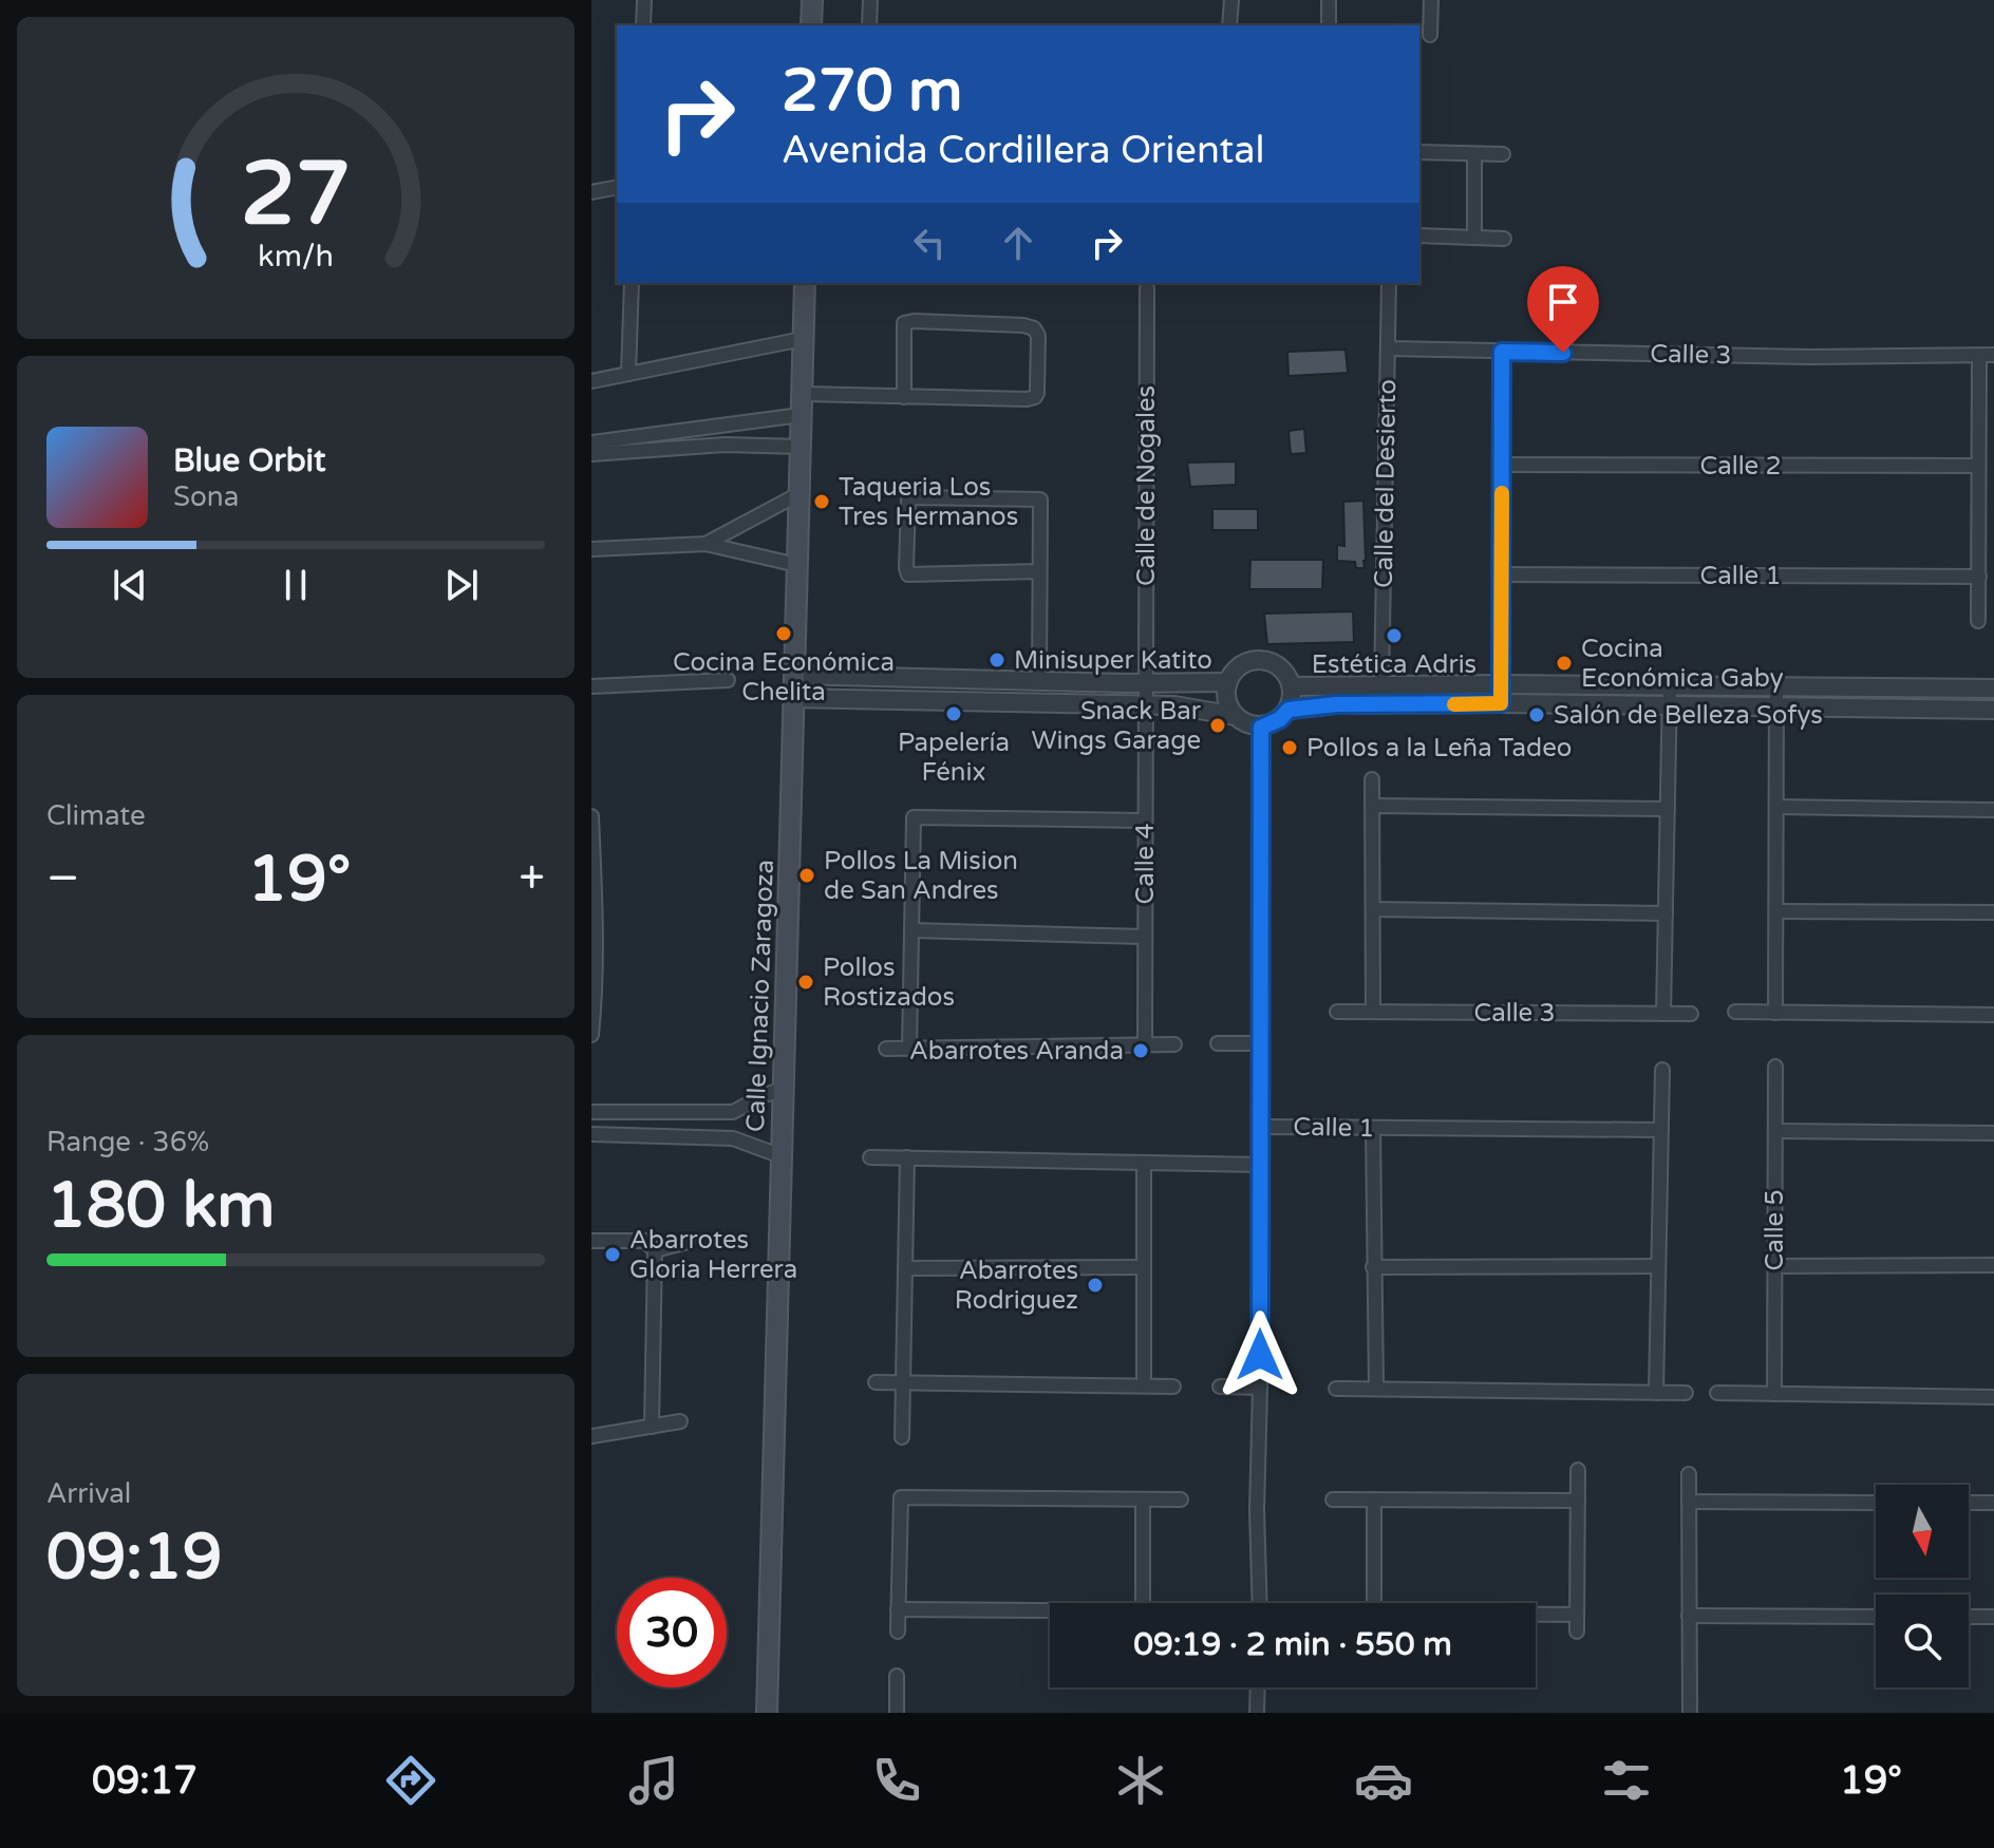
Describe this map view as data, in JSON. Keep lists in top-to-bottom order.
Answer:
{
  "streets": {
    "main road": ["Calle Ignacio Zaragoza"],
    "street": [
      "Calle 3",
      "Calle 2",
      "Calle del Desierto",
      "Calle de Nogales",
      "Calle 1",
      "Calle 4",
      "Calle 5"
    ]
  },
  "crossings": [
    ["Calle 3", "Calle del Desierto"],
    ["Calle de Nogales", "Calle 4"]
  ],
  "places": [
    "Taqueria Los Tres Hermanos",
    "Cocina Económica Chelita",
    "Estética Adris",
    "Minisuper Katito",
    "Cocina Económica Gaby",
    "Papelería Fénix",
    "Salón de Belleza Sofys",
    "Snack Bar Wings Garage",
    "Pollos a la Leña Tadeo",
    "Pollos La Mision de San Andres",
    "Pollos Rostizados",
    "Abarrotes Aranda",
    "Abarrotes Gloria Herrera",
    "Abarrotes Rodriguez"
  ],
  "north": "bottom",
  "page": {
    "turn": ["270 m", "Avenida Cordillera Oriental"],
    "song": ["Blue Orbit", "Sona"],
    "tile": [
      "Climate",
      ["Range · 36%", "180 km"],
      ["Arrival", "09:19"]
    ],
    "heat": ["−", "19°", "+"],
    "limit": "30",
    "trip": "09:19 · 2 min · 550 m",
    "tabs": ["09:17", "19°"],
    "gauge": ["27", "km/h"]
  }
}
